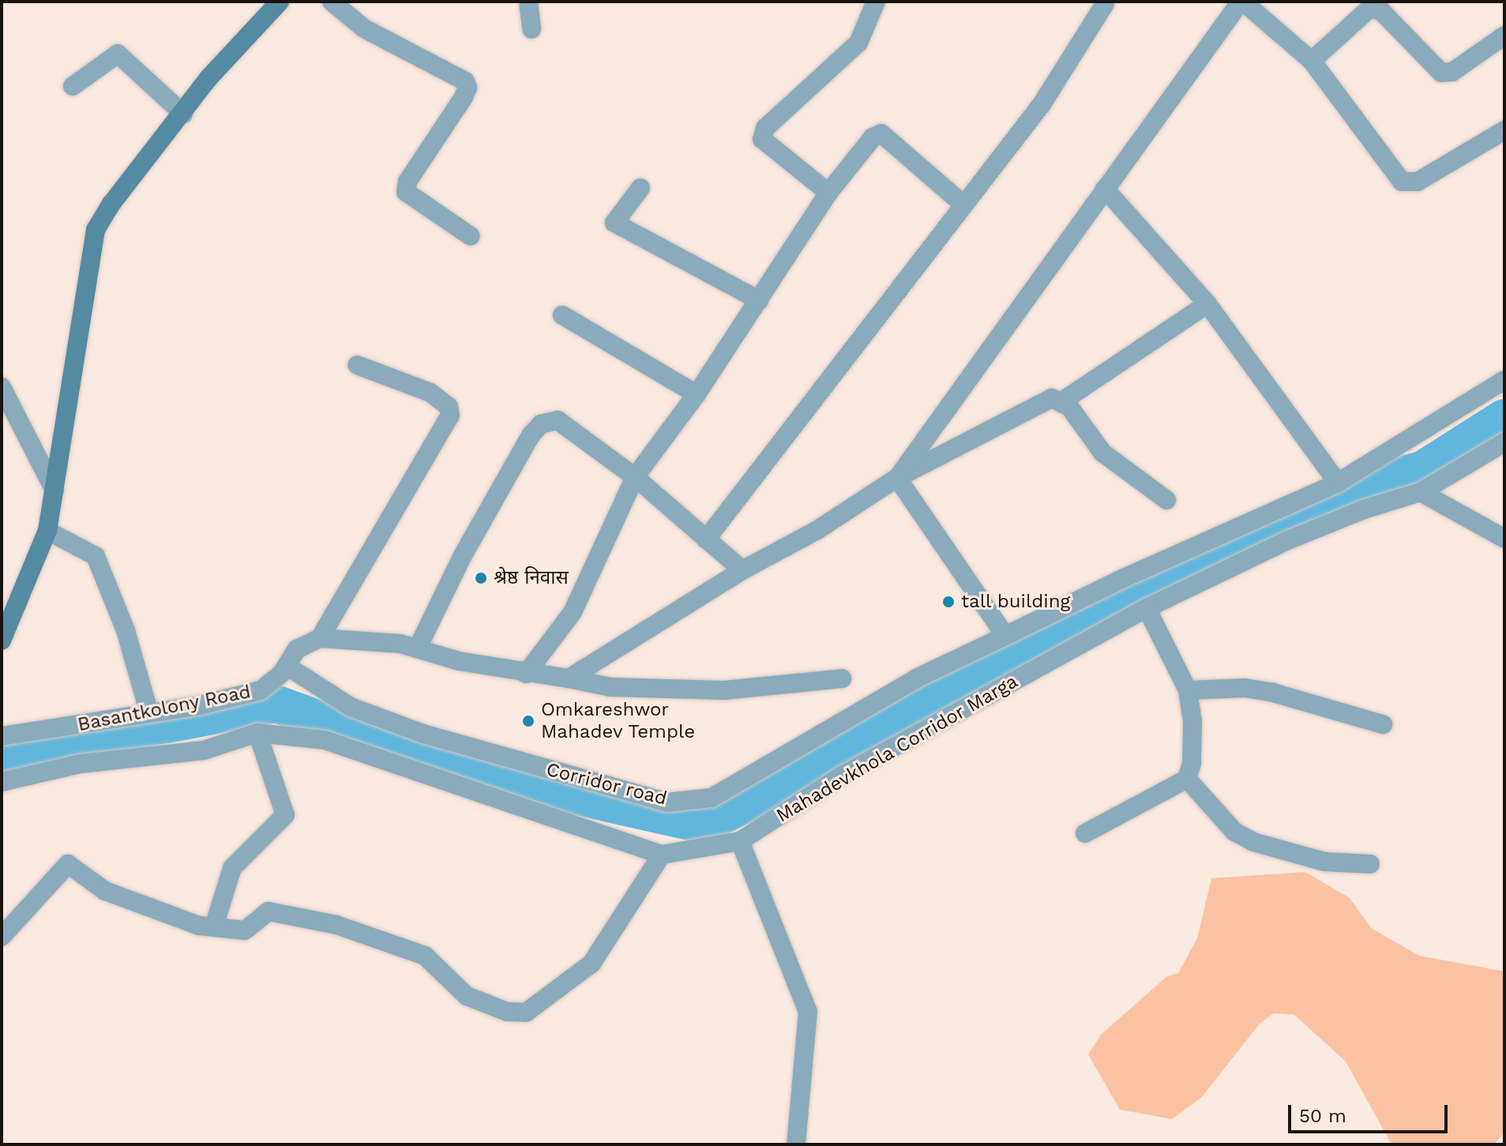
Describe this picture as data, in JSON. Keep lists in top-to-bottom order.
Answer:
{
  "streets": {
    "street": ["Basantkolony Road", "Mahadevkhola Corridor Marga", "Corridor road"]
  },
  "crossings": [
    ["Basantkolony Road", "Corridor road"]
  ],
  "places": ["श्रेष्ठ निवास", "tall building", "Omkareshwor Mahadev Temple"],
  "scale_bar": "50 m"
}
